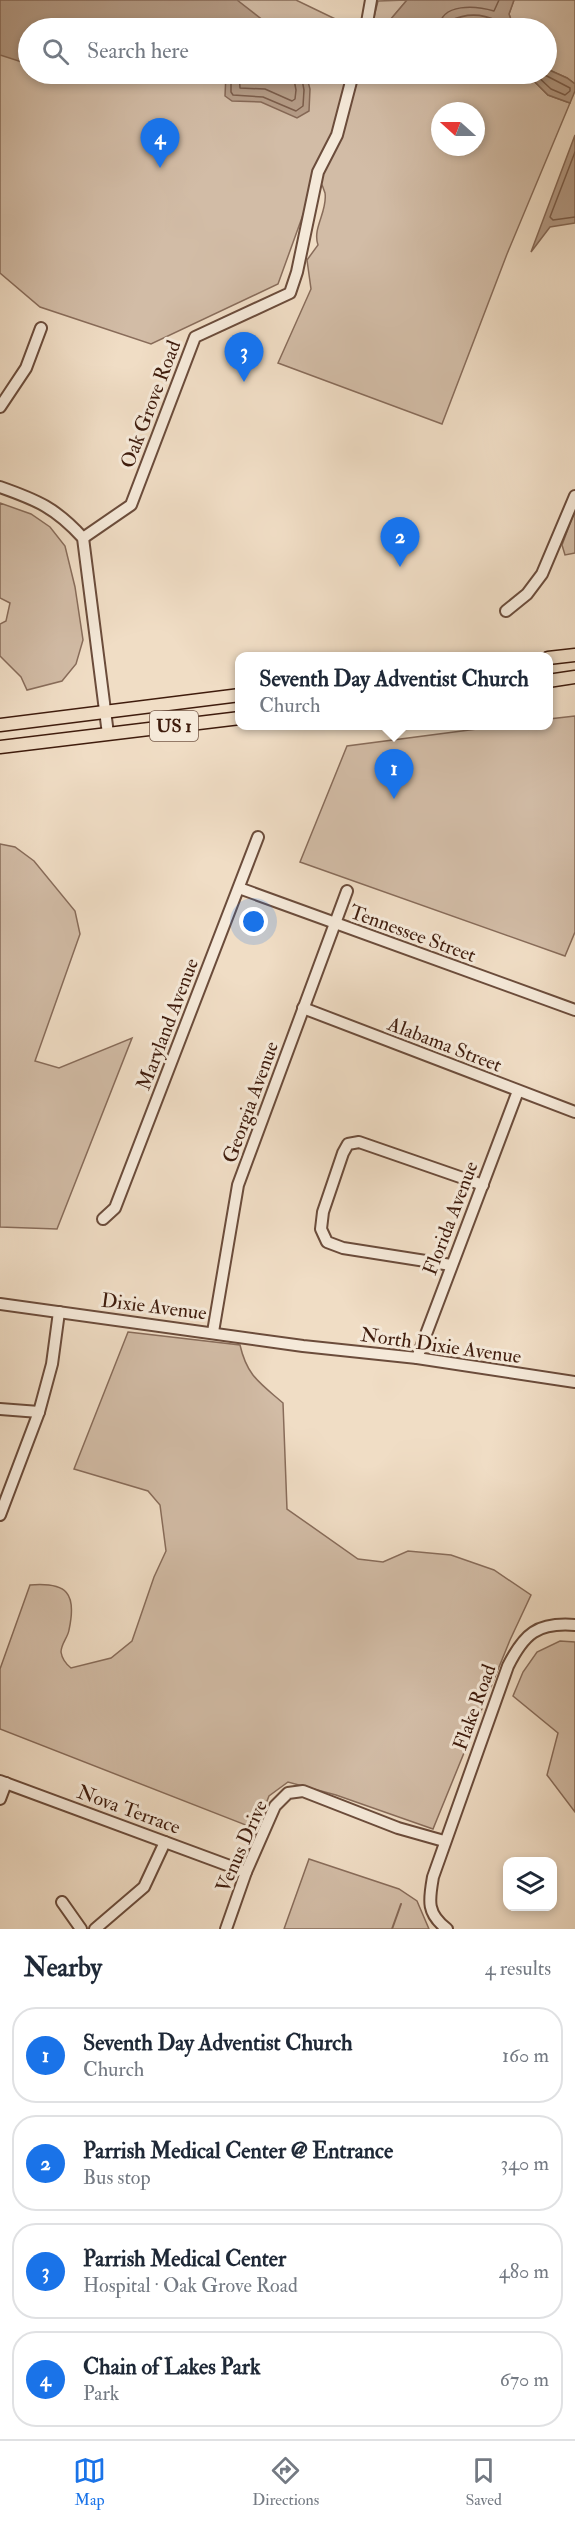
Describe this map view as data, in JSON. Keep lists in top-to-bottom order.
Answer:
{
  "streets": {
    "main road": ["US 1"],
    "street": [
      "Oak Grove Road",
      "Tennessee Street",
      "Maryland Avenue",
      "Alabama Street",
      "Georgia Avenue",
      "Florida Avenue",
      "Dixie Avenue",
      "North Dixie Avenue",
      "Flake Road",
      "Nova Terrace",
      "Venus Drive"
    ]
  },
  "crossings": [
    ["Tennessee Street", "Maryland Avenue"],
    ["Tennessee Street", "Georgia Avenue"],
    ["Alabama Street", "Georgia Avenue"],
    ["Alabama Street", "Florida Avenue"],
    ["Georgia Avenue", "Dixie Avenue"],
    ["Florida Avenue", "North Dixie Avenue"],
    ["Dixie Avenue", "North Dixie Avenue"],
    ["Flake Road", "Venus Drive"],
    ["Nova Terrace", "Venus Drive"]
  ],
  "north": "left",
  "page": {
    "search": "Search here",
    "pins": [
      "4",
      "3",
      "2",
      "1"
    ],
    "popup": ["Seventh Day Adventist Church", "Church"],
    "heading": ["Nearby", "4 results"],
    "list": [
      {
        "mark": "1",
        "name": "Seventh Day Adventist Church",
        "note": "Church",
        "value": "160 m"
      },
      {
        "mark": "2",
        "name": "Parrish Medical Center @ Entrance",
        "note": "Bus stop",
        "value": "340 m"
      },
      {
        "mark": "3",
        "name": "Parrish Medical Center",
        "note": "Hospital · Oak Grove Road",
        "value": "480 m"
      },
      {
        "mark": "4",
        "name": "Chain of Lakes Park",
        "note": "Park",
        "value": "670 m"
      }
    ],
    "nav": ["Map", "Directions", "Saved"]
  }
}
